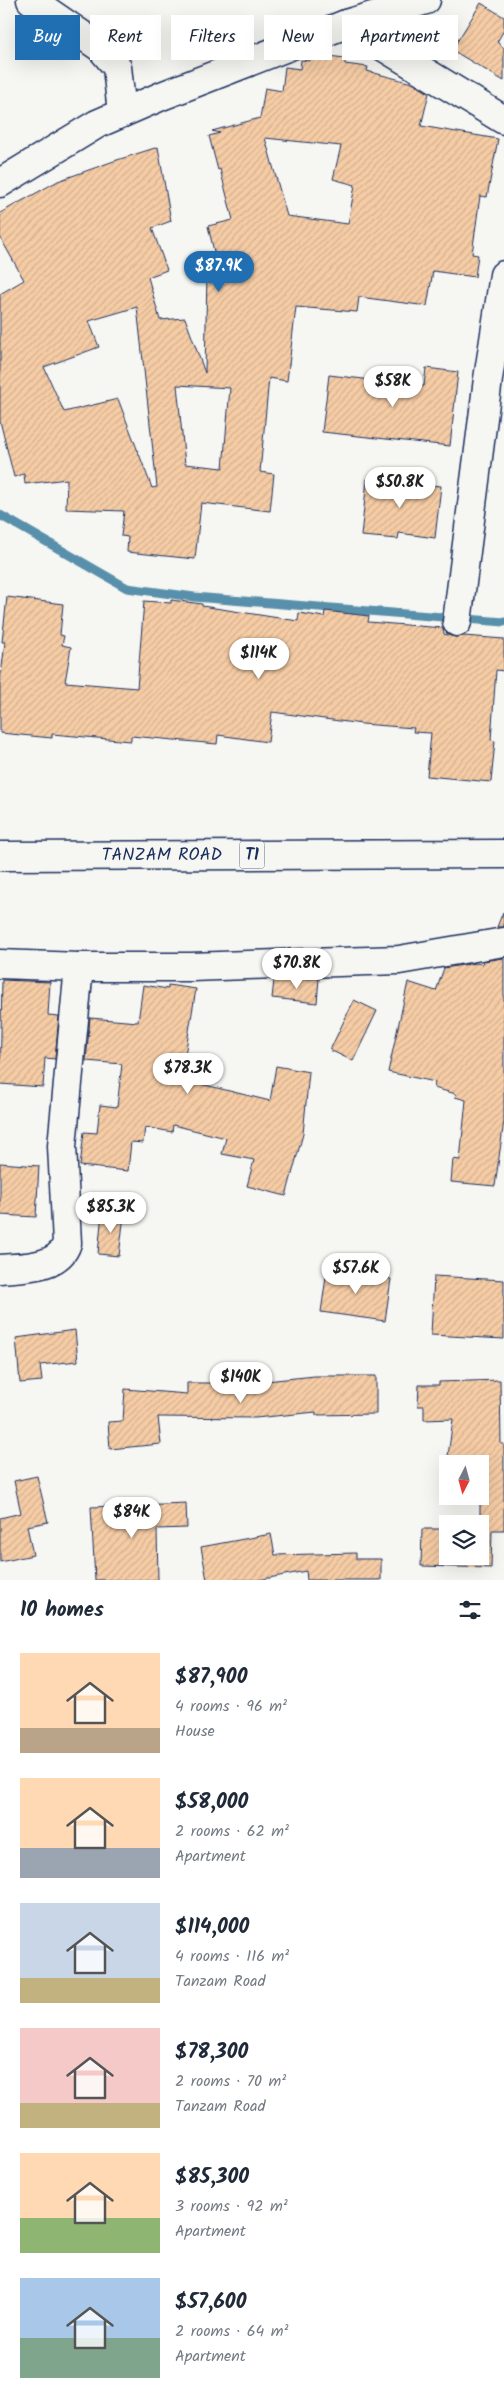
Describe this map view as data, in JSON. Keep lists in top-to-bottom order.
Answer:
{
  "streets": {
    "main road": ["T1", "TANZAM ROAD"]
  },
  "north": "bottom",
  "page": {
    "chip": [
      "Buy",
      "Rent",
      "Filters",
      "New",
      "Apartment"
    ],
    "price": [
      "$87.9K",
      "$58K",
      "$50.8K",
      "$114K",
      "$70.8K",
      "$78.3K",
      "$85.3K",
      "$57.6K",
      "$140K",
      "$84K"
    ],
    "heading": "10 homes",
    "list": [
      {
        "name": "$87,900",
        "note": "4 rooms · 96 m² · House"
      },
      {
        "name": "$58,000",
        "note": "2 rooms · 62 m² · Apartment"
      },
      {
        "name": "$114,000",
        "note": "4 rooms · 116 m² · Tanzam Road"
      },
      {
        "name": "$78,300",
        "note": "2 rooms · 70 m² · Tanzam Road"
      },
      {
        "name": "$85,300",
        "note": "3 rooms · 92 m² · Apartment"
      },
      {
        "name": "$57,600",
        "note": "2 rooms · 64 m² · Apartment"
      }
    ]
  }
}
